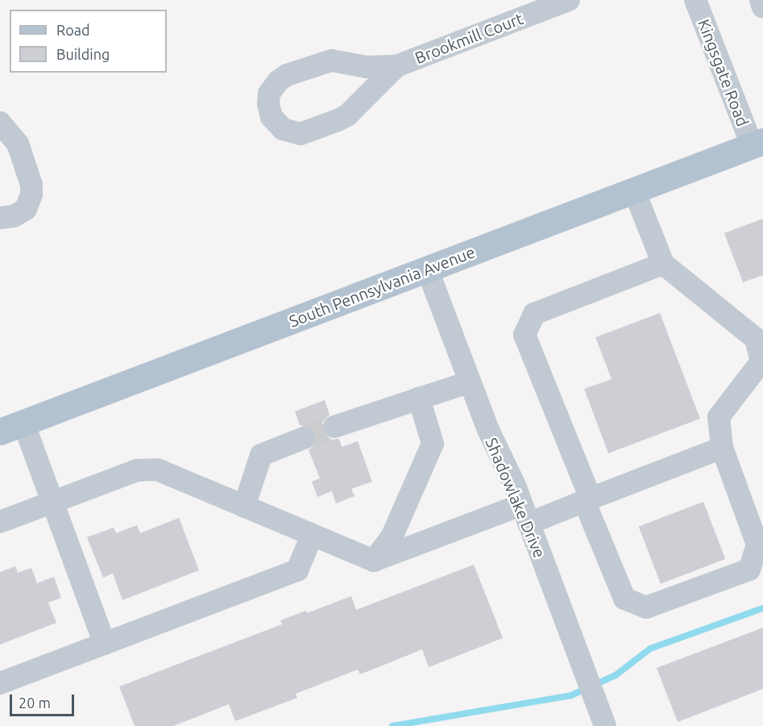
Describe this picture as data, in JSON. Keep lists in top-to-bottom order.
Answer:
{
  "streets": {
    "main road": ["South Pennsylvania Avenue"],
    "street": ["Brookmill Court", "Kingsgate Road", "Shadowlake Drive"]
  },
  "crossings": [
    ["Kingsgate Road", "South Pennsylvania Avenue"],
    ["South Pennsylvania Avenue", "Shadowlake Drive"]
  ],
  "legend": ["Road", "Building"],
  "scale_bar": "20 m"
}
